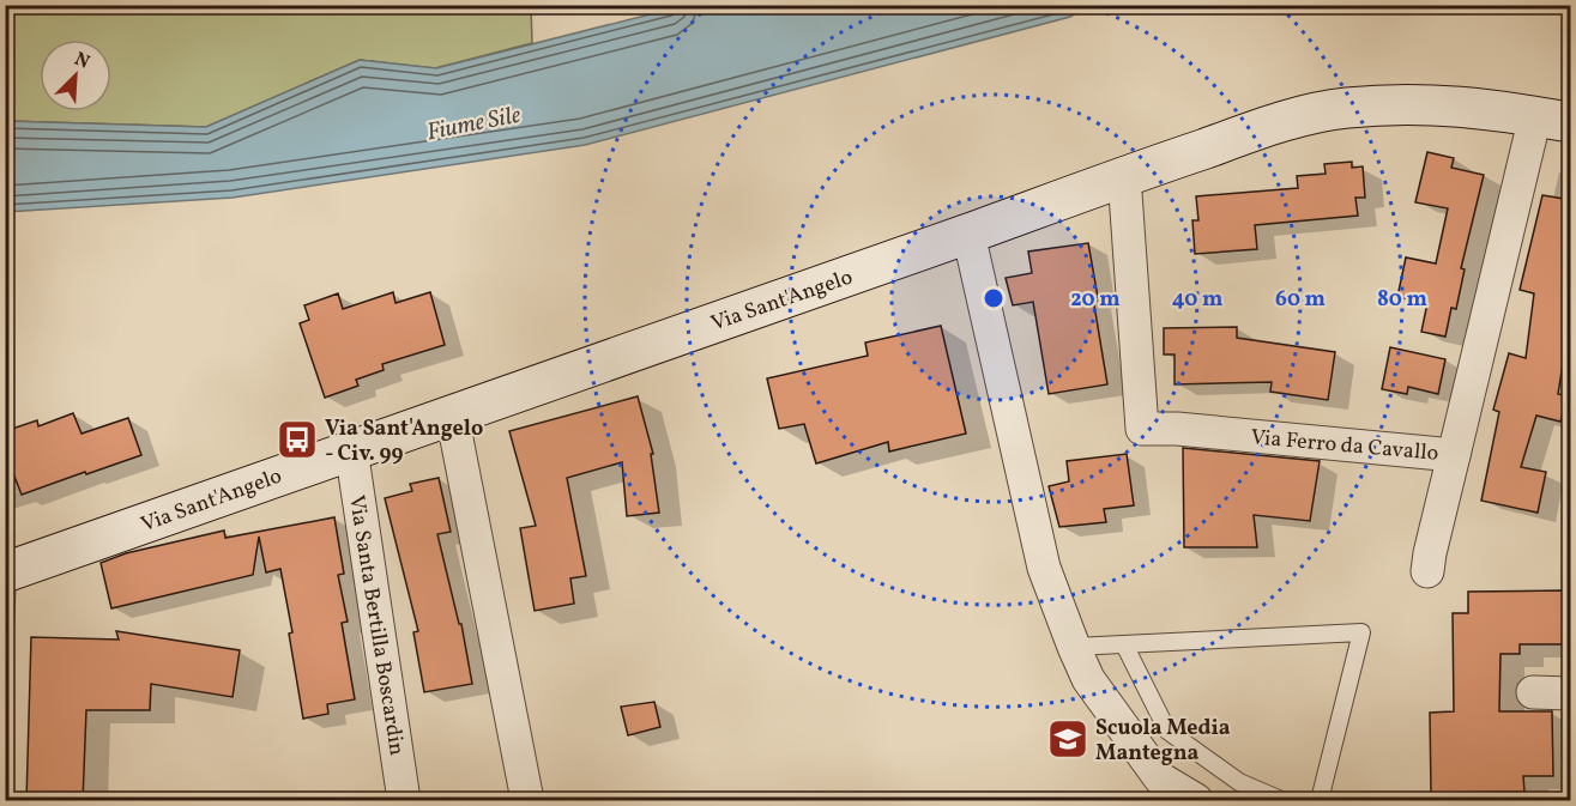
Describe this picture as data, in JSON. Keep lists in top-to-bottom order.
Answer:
{
  "streets": {
    "street": ["Via Sant'Angelo", "Via Ferro da Cavallo", "Via Santa Bertilla Boscardin"]
  },
  "crossings": [
    ["Via Sant'Angelo", "Via Ferro da Cavallo"],
    ["Via Sant'Angelo", "Via Santa Bertilla Boscardin"]
  ],
  "water": ["Fiume Sile"],
  "places": {
    "bus stop": ["Via Sant'Angelo - Civ. 99"],
    "school or university": ["Scuola Media Mantegna"]
  },
  "north": "top right",
  "rings": [
    "20 m",
    "40 m",
    "60 m",
    "80 m"
  ]
}
